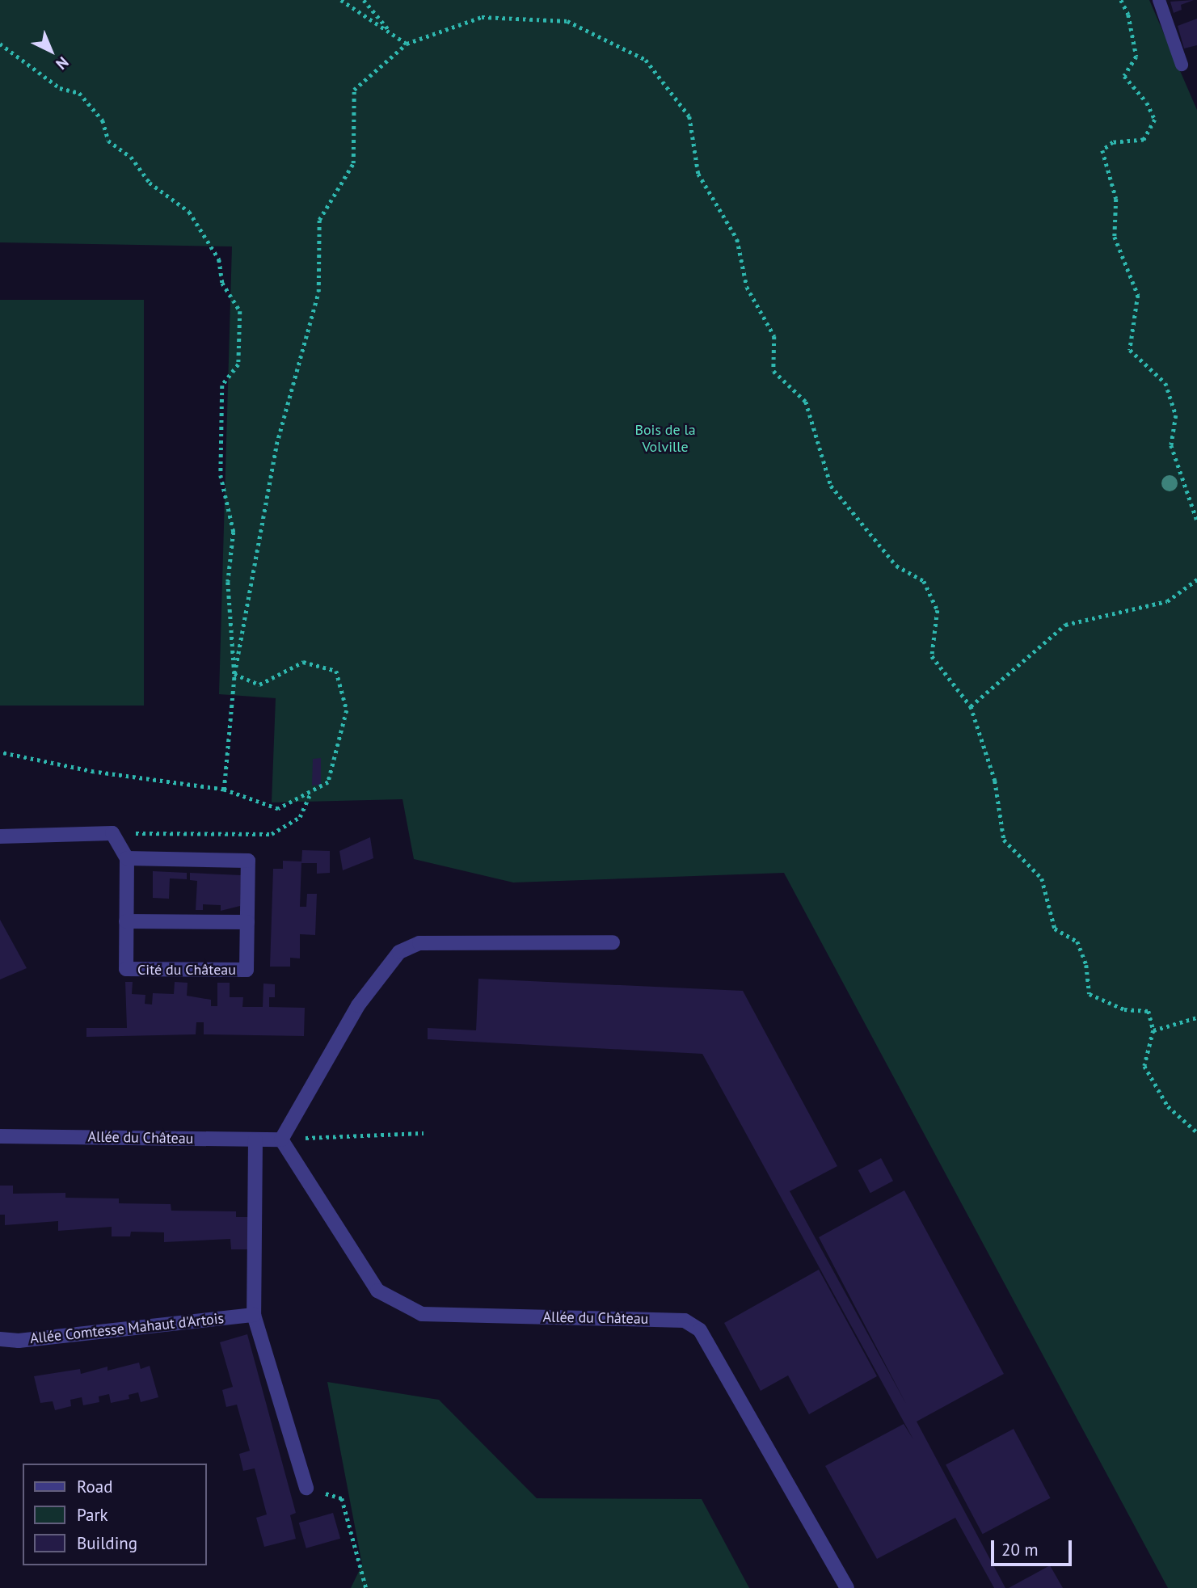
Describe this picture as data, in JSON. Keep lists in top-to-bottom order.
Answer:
{
  "streets": {
    "street": ["Cité du Château", "Allée du Château", "Allée Comtesse Mahaut d'Artois"]
  },
  "parks": ["Bois de la Volville"],
  "legend": ["Road", "Park", "Building"],
  "scale_bar": "20 m",
  "north": "bottom right"
}
